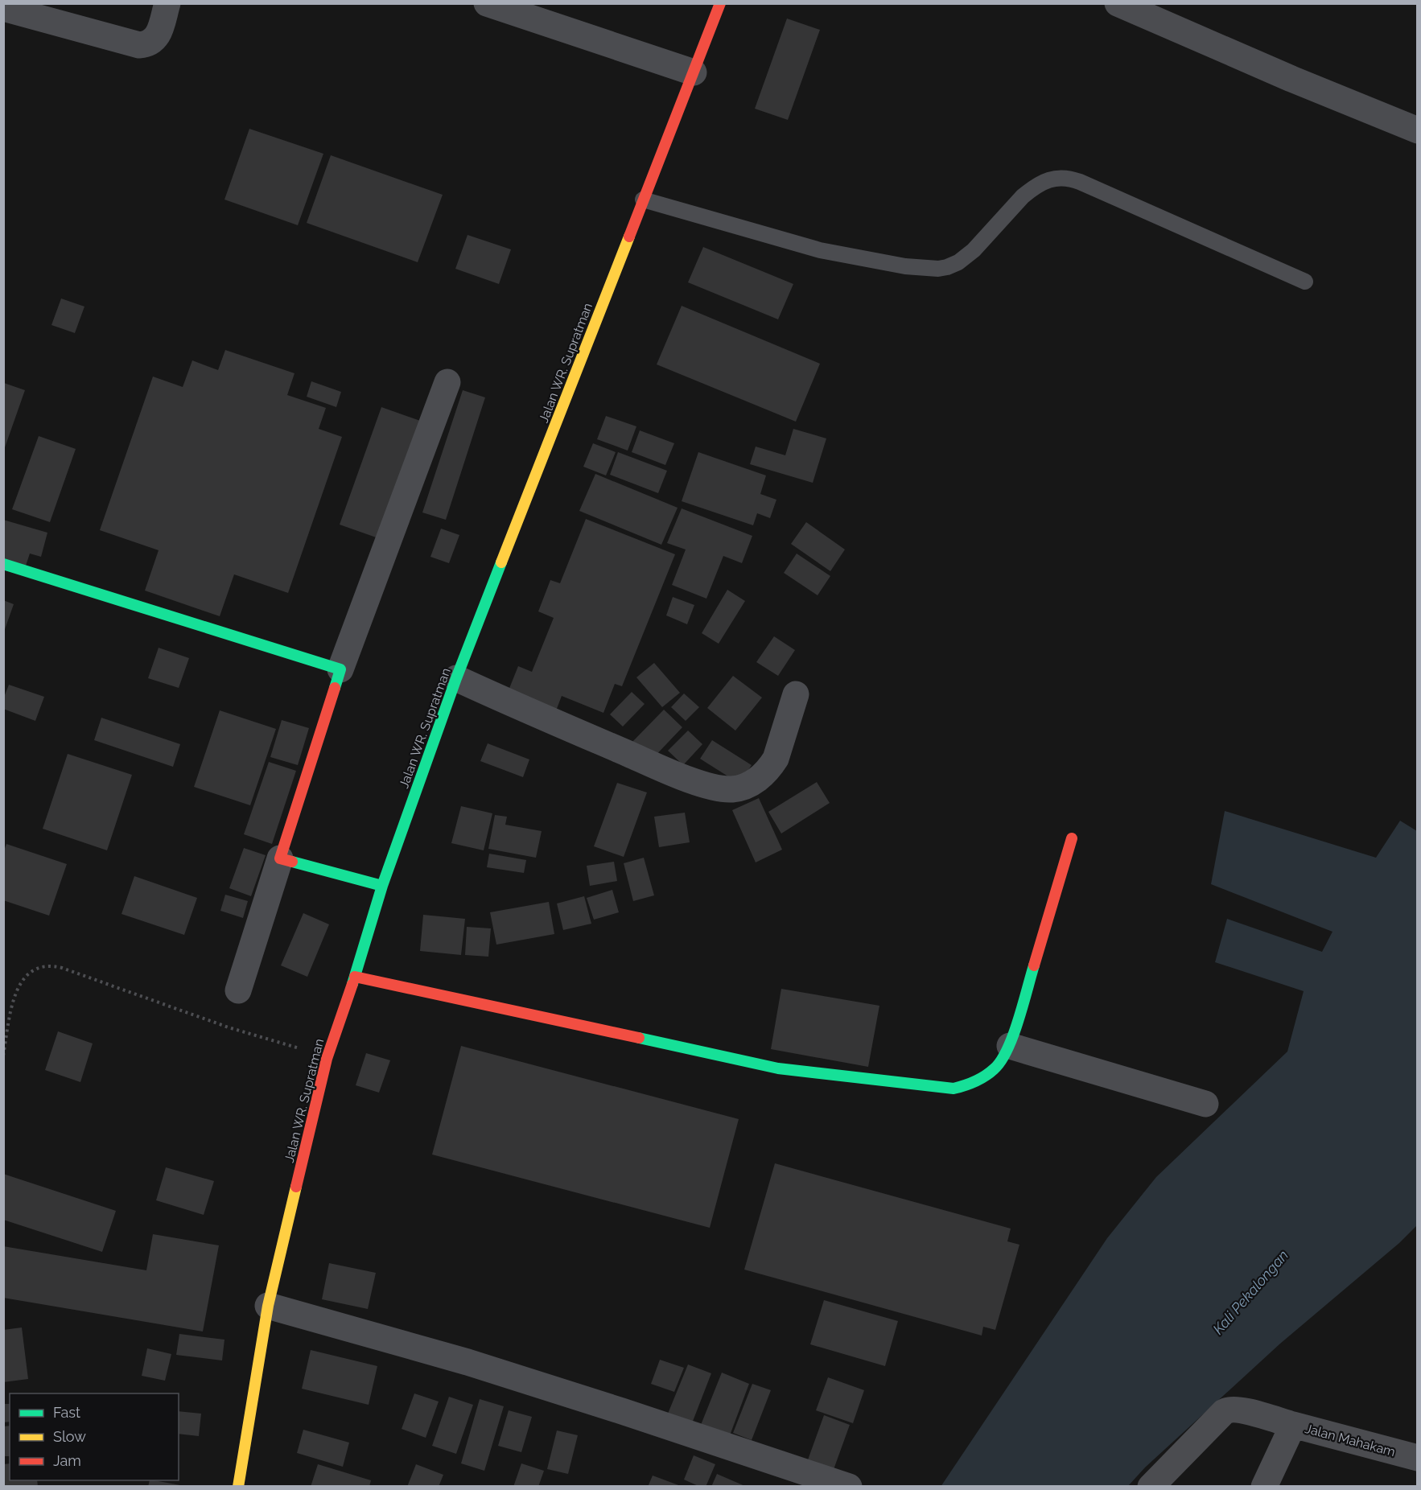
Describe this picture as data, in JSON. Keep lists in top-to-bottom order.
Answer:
{
  "streets": {
    "street": ["Jalan WR. Supratman", "Jalan Mahakam"]
  },
  "water": ["Kali Pekalongan"],
  "legend": ["Fast", "Slow", "Jam"]
}
